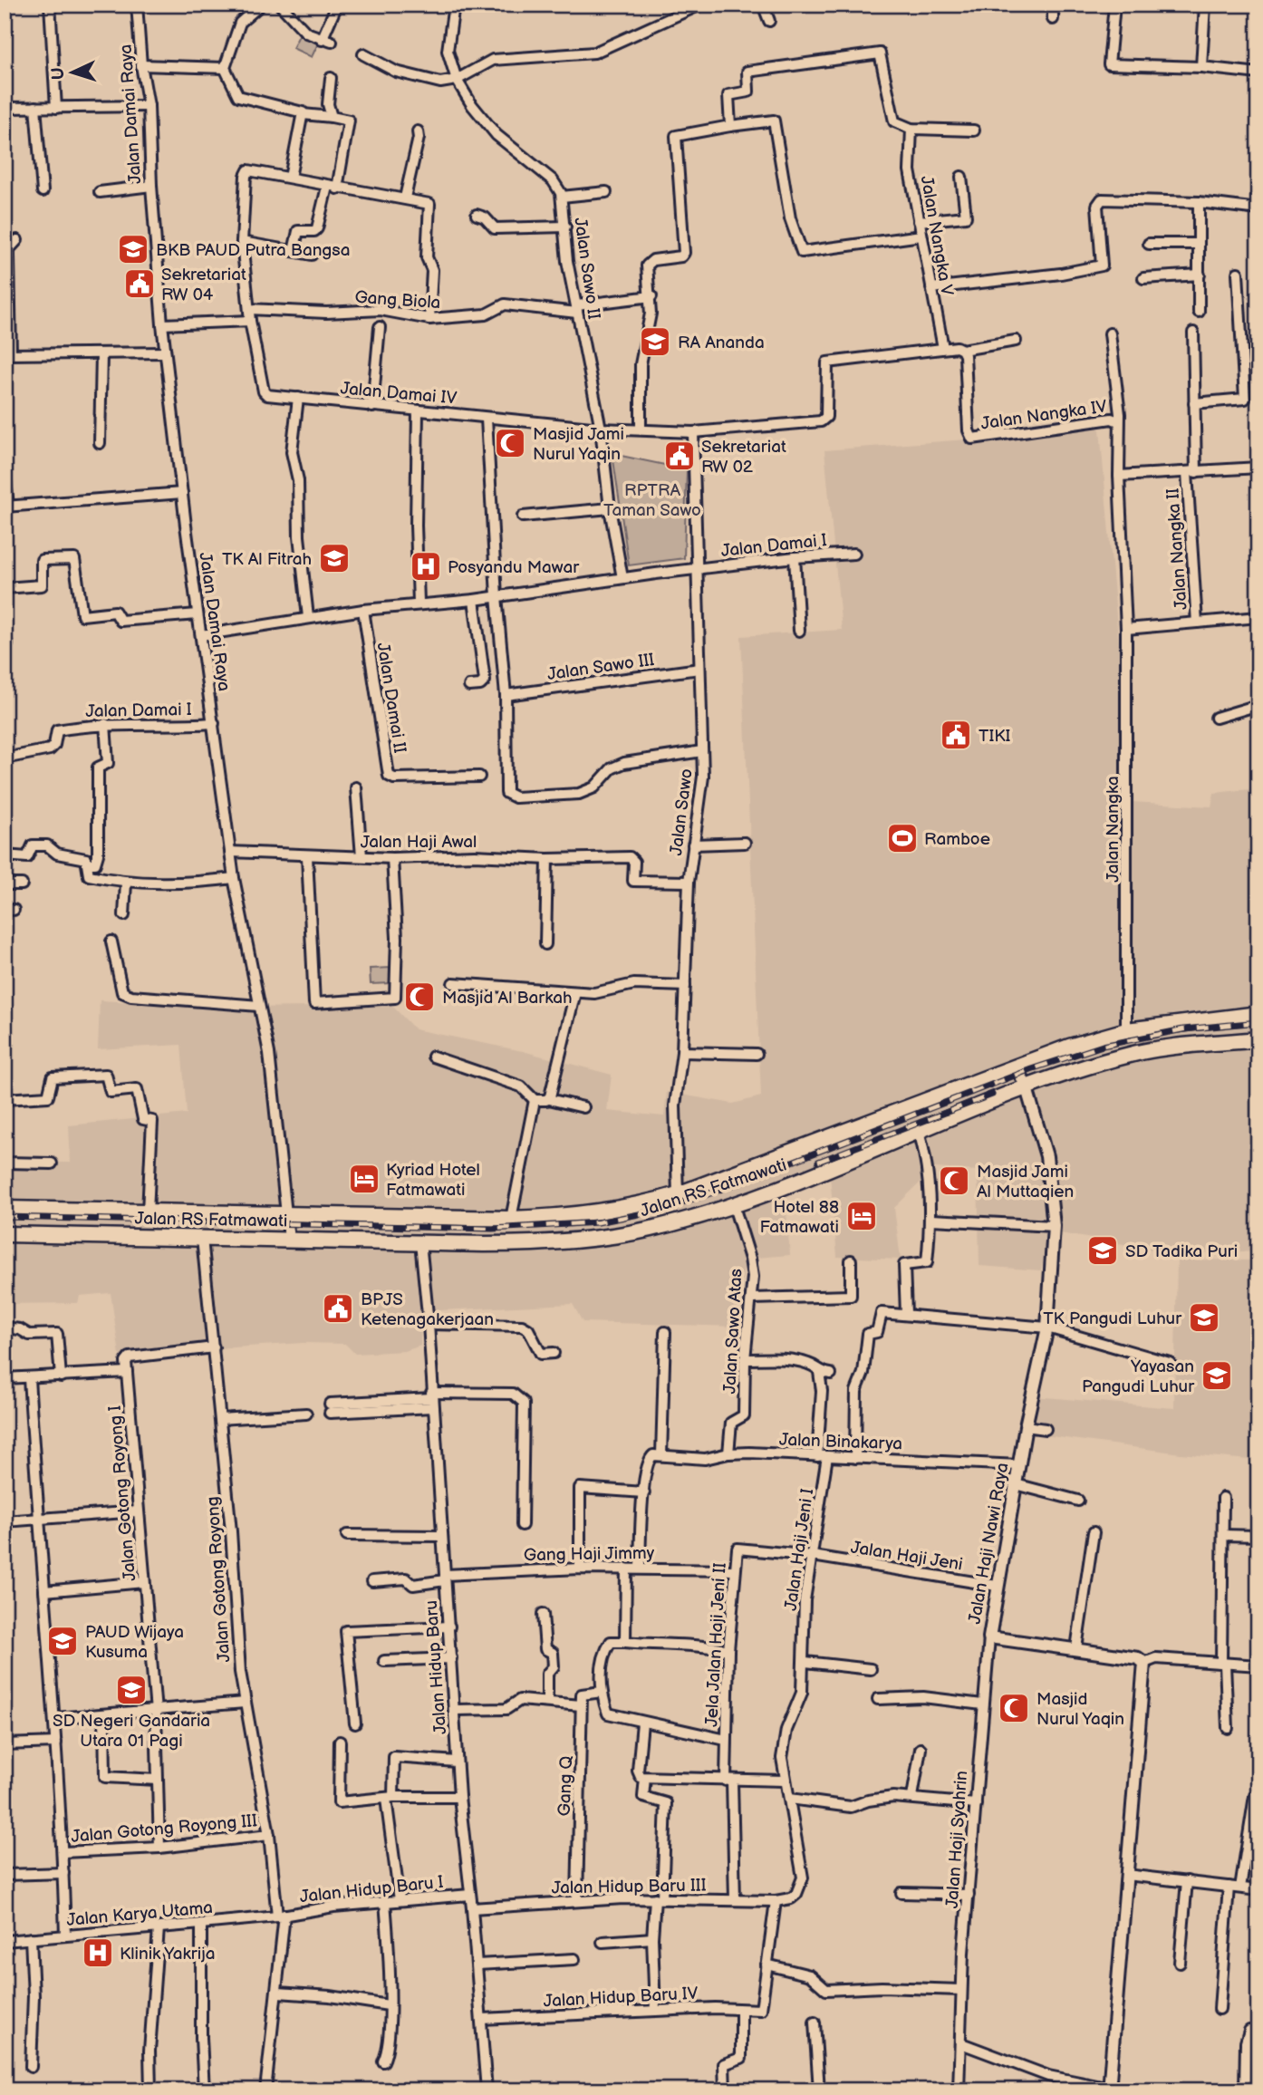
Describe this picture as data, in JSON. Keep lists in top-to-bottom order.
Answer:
{
  "streets": {
    "main road": ["Jalan RS Fatmawati"],
    "street": [
      "Jalan Damai Raya",
      "Jalan Nangka V",
      "Jalan Sawo II",
      "Gang Biola",
      "Jalan Damai IV",
      "Jalan Nangka IV",
      "Jalan Damai I",
      "Jalan Nangka II",
      "Jalan Sawo III",
      "Jalan Damai II",
      "Jalan Sawo",
      "Jalan Nangka",
      "Jalan Haji Awal",
      "Jalan Sawo Atas",
      "Jalan Binakarya",
      "Jalan Gotong Royong I",
      "Jalan Haji Nawi Raya",
      "Jalan Haji Jeni I",
      "Gang Haji Jimmy",
      "Jalan Haji Jeni",
      "Jalan Gotong Royong",
      "Jela Jalan Haji Jeni II",
      "Jalan Hidup Baru",
      "Gang Q",
      "Jalan Gotong Royong III",
      "Jalan Haji Syahrin",
      "Jalan Hidup Baru III",
      "Jalan Hidup Baru I",
      "Jalan Karya Utama",
      "Jalan Hidup Baru IV"
    ]
  },
  "crossings": [
    ["Jalan Damai Raya", "Jalan Damai I"],
    ["Jalan Damai Raya", "Jalan Haji Awal"],
    ["Jalan Damai Raya", "Jalan RS Fatmawati"],
    ["Jalan Sawo II", "Gang Biola"],
    ["Jalan Sawo II", "Jalan Damai IV"],
    ["Jalan Damai IV", "Jalan Sawo"],
    ["Jalan Nangka IV", "Jalan Nangka"],
    ["Jalan Damai I", "Jalan Sawo"],
    ["Jalan Sawo III", "Jalan Sawo"],
    ["Jalan Sawo", "Jalan Haji Awal"],
    ["Jalan Sawo", "Jalan RS Fatmawati"],
    ["Jalan Nangka", "Jalan RS Fatmawati"],
    ["Jalan RS Fatmawati", "Jalan Sawo Atas"],
    ["Jalan RS Fatmawati", "Jalan Haji Nawi Raya"],
    ["Jalan RS Fatmawati", "Jalan Gotong Royong"],
    ["Jalan RS Fatmawati", "Jalan Hidup Baru"],
    ["Jalan Sawo Atas", "Jalan Binakarya"],
    ["Jalan Binakarya", "Jalan Haji Nawi Raya"],
    ["Jalan Binakarya", "Jalan Haji Jeni I"],
    ["Jalan Gotong Royong I", "Jalan Gotong Royong III"],
    ["Jalan Haji Nawi Raya", "Jalan Haji Jeni"],
    ["Jalan Haji Nawi Raya", "Jalan Haji Syahrin"],
    ["Jalan Haji Jeni I", "Jalan Haji Jeni"],
    ["Jalan Haji Jeni I", "Jela Jalan Haji Jeni II"],
    ["Jalan Haji Jeni I", "Jalan Hidup Baru III"],
    ["Gang Haji Jimmy", "Jela Jalan Haji Jeni II"],
    ["Gang Haji Jimmy", "Jalan Hidup Baru"],
    ["Jalan Haji Jeni", "Jela Jalan Haji Jeni II"],
    ["Jalan Gotong Royong", "Jalan Gotong Royong III"],
    ["Jalan Gotong Royong", "Jalan Hidup Baru I"],
    ["Jalan Gotong Royong", "Jalan Karya Utama"],
    ["Jela Jalan Haji Jeni II", "Jalan Hidup Baru III"],
    ["Jalan Hidup Baru", "Jalan Hidup Baru III"],
    ["Jalan Hidup Baru", "Jalan Hidup Baru I"],
    ["Jalan Hidup Baru", "Jalan Hidup Baru IV"],
    ["Gang Q", "Jalan Hidup Baru III"],
    ["Jalan Hidup Baru I", "Jalan Karya Utama"]
  ],
  "parks": ["RPTRA Taman Sawo"],
  "places": {
    "school or university": [
      "BKB PAUD Putra Bangsa",
      "RA Ananda",
      "TK Al Fitrah",
      "SD Tadika Puri",
      "TK Pangudi Luhur",
      "Yayasan Pangudi Luhur",
      "PAUD Wijaya Kusuma",
      "SD Negeri Gandaria Utara 01 Pagi"
    ],
    "public building": [
      "Sekretariat RW 04",
      "Sekretariat RW 02",
      "TIKI",
      "BPJS Ketenagakerjaan"
    ],
    "mosque": [
      "Masjid Jami Nurul Yaqin",
      "Masjid Al Barkah",
      "Masjid Jami Al Muttaqien",
      "Masjid Nurul Yaqin"
    ],
    "hospital": ["Posyandu Mawar", "Klinik Yakrija"],
    "sports": ["Ramboe"],
    "hotel": ["Kyriad Hotel Fatmawati", "Hotel 88 Fatmawati"]
  },
  "north": "left"
}
